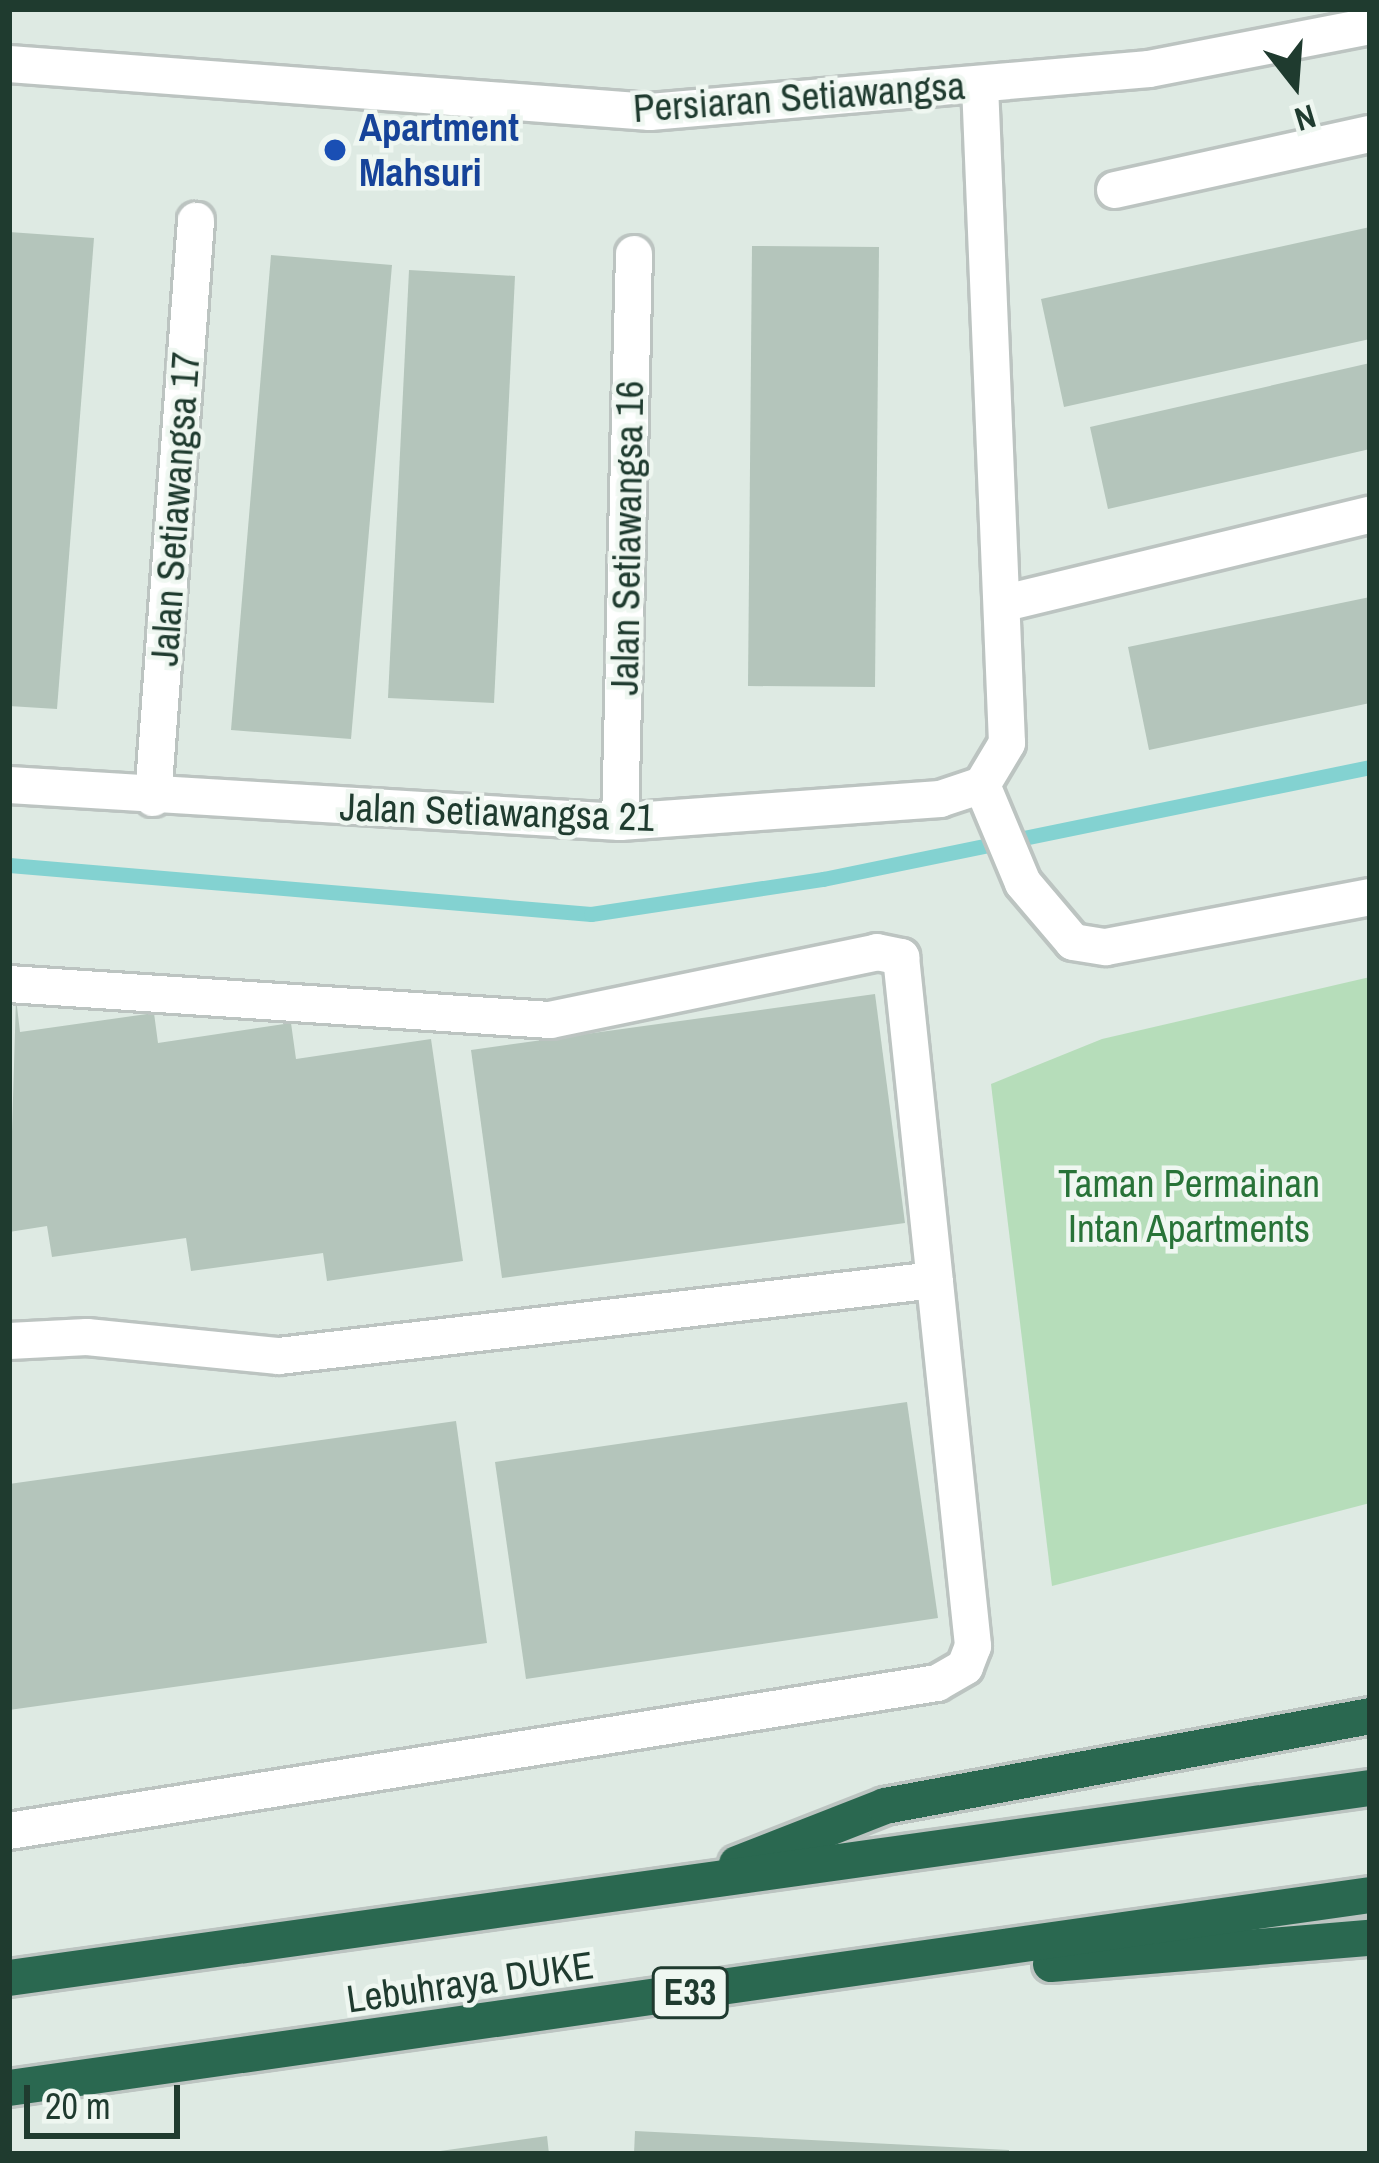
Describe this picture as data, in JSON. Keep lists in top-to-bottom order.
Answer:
{
  "streets": {
    "highway": ["Lebuhraya DUKE", "E33"],
    "street": [
      "Persiaran Setiawangsa",
      "Jalan Setiawangsa 17",
      "Jalan Setiawangsa 16",
      "Jalan Setiawangsa 21"
    ]
  },
  "crossings": [
    ["Jalan Setiawangsa 17", "Jalan Setiawangsa 21"],
    ["Jalan Setiawangsa 16", "Jalan Setiawangsa 21"]
  ],
  "parks": ["Taman Permainan Intan Apartments"],
  "places": ["Apartment Mahsuri"],
  "scale_bar": "20 m",
  "north": "bottom"
}
